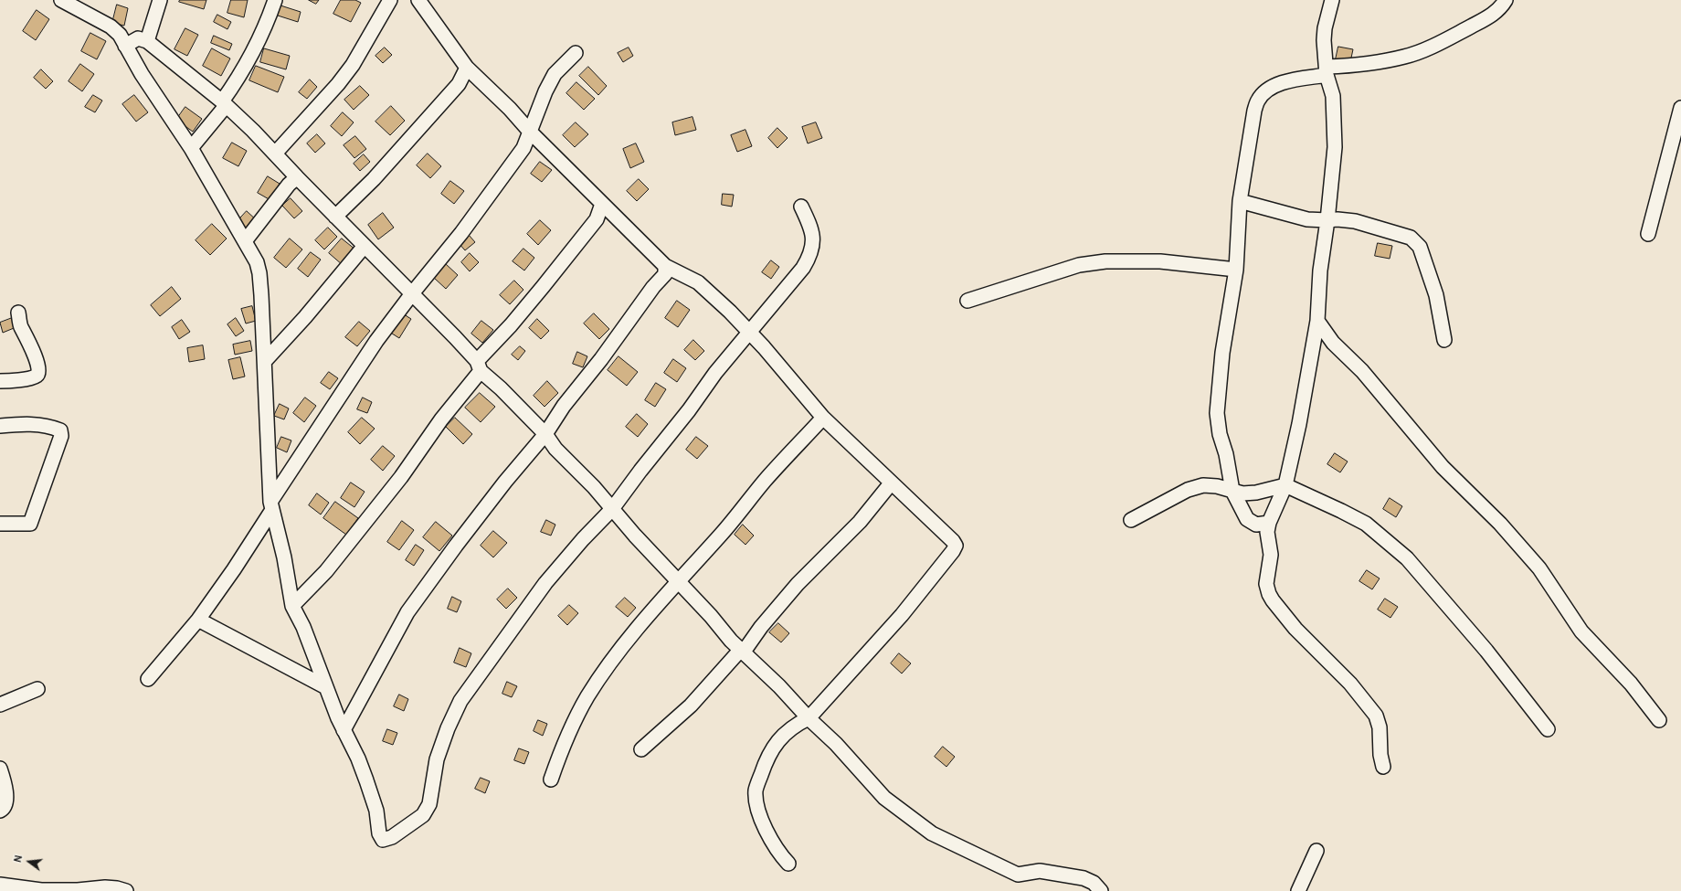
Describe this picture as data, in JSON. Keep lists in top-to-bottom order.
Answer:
{
  "north": "left"
}
